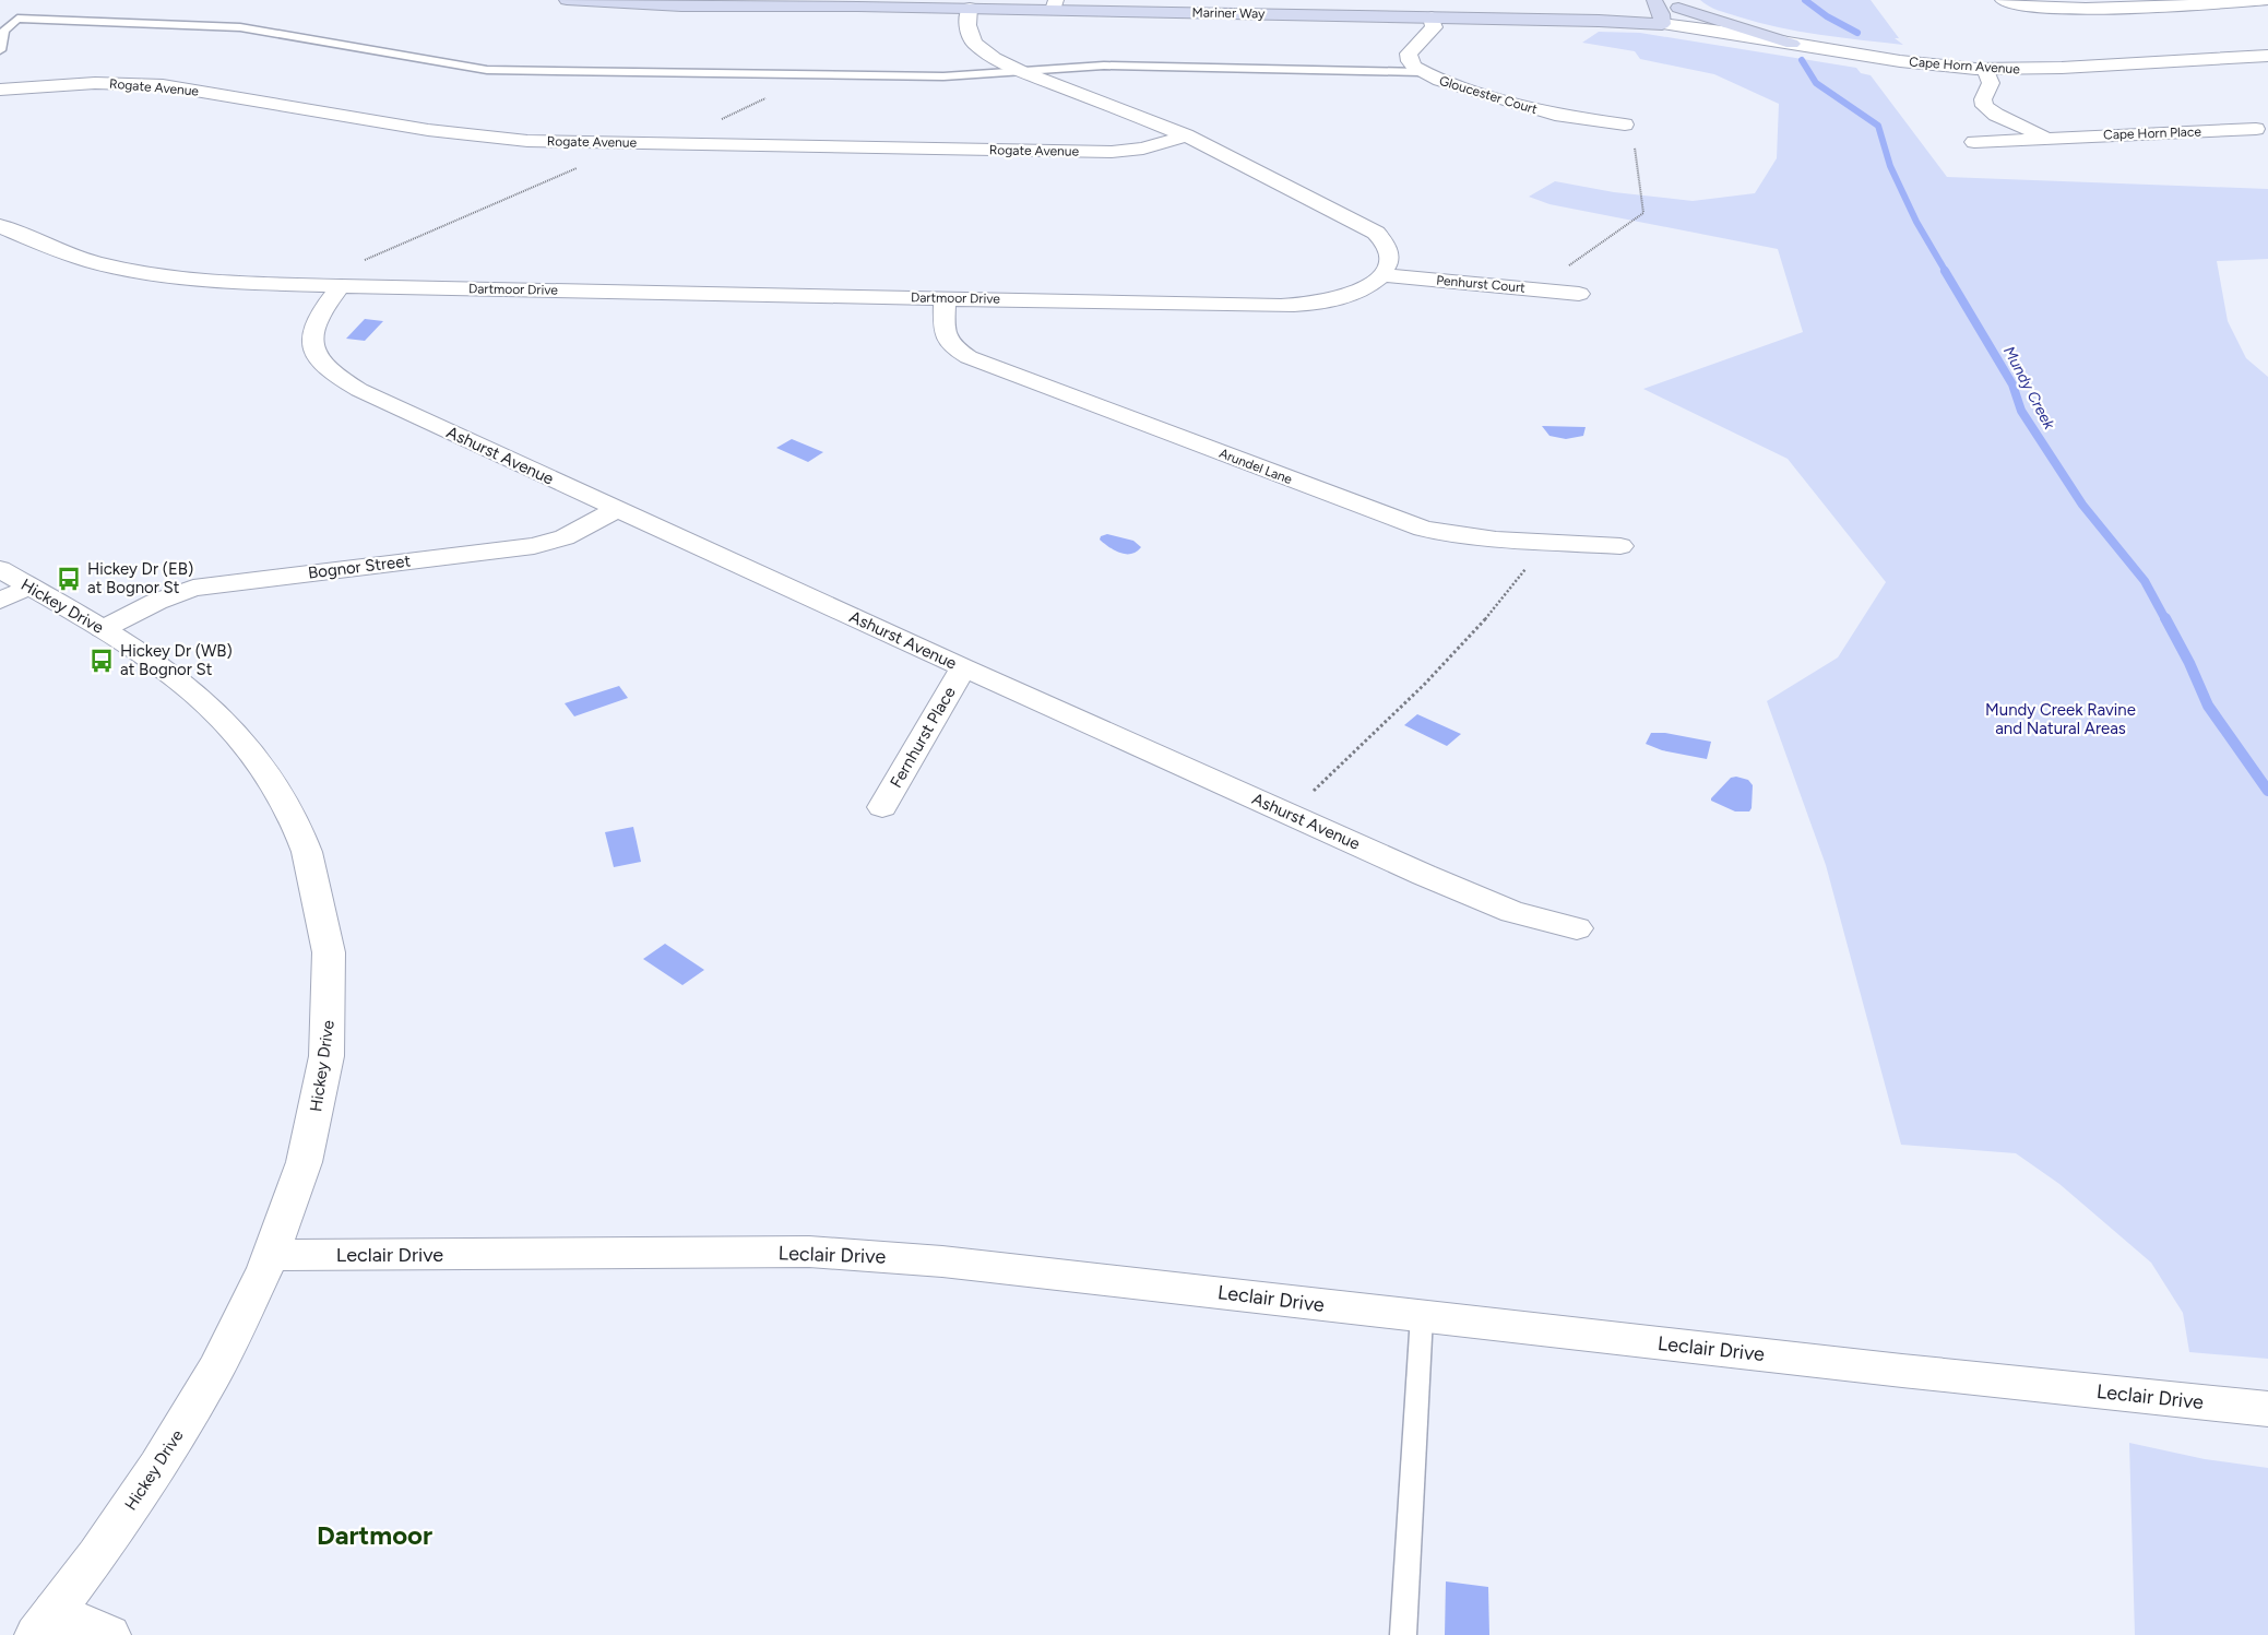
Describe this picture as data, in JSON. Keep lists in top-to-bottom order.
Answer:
{
  "streets": {
    "main road": ["Mariner Way"],
    "street": [
      "Cape Horn Avenue",
      "Rogate Avenue",
      "Gloucester Court",
      "Cape Horn Place",
      "Penhurst Court",
      "Dartmoor Drive",
      "Ashurst Avenue",
      "Arundel Lane",
      "Bognor Street",
      "Hickey Drive",
      "Fernhurst Place",
      "Leclair Drive"
    ]
  },
  "crossings": [
    ["Mariner Way", "Cape Horn Avenue"],
    ["Mariner Way", "Gloucester Court"],
    ["Cape Horn Avenue", "Cape Horn Place"],
    ["Penhurst Court", "Dartmoor Drive"],
    ["Dartmoor Drive", "Ashurst Avenue"],
    ["Dartmoor Drive", "Arundel Lane"],
    ["Ashurst Avenue", "Bognor Street"],
    ["Ashurst Avenue", "Fernhurst Place"],
    ["Bognor Street", "Hickey Drive"],
    ["Hickey Drive", "Leclair Drive"]
  ],
  "districts": ["Dartmoor"],
  "water": ["Mundy Creek"],
  "parks": ["Mundy Creek Ravine and Natural Areas"],
  "places": {
    "bus stop": ["Hickey Dr (EB) at Bognor St", "Hickey Dr (WB) at Bognor St"]
  }
}
